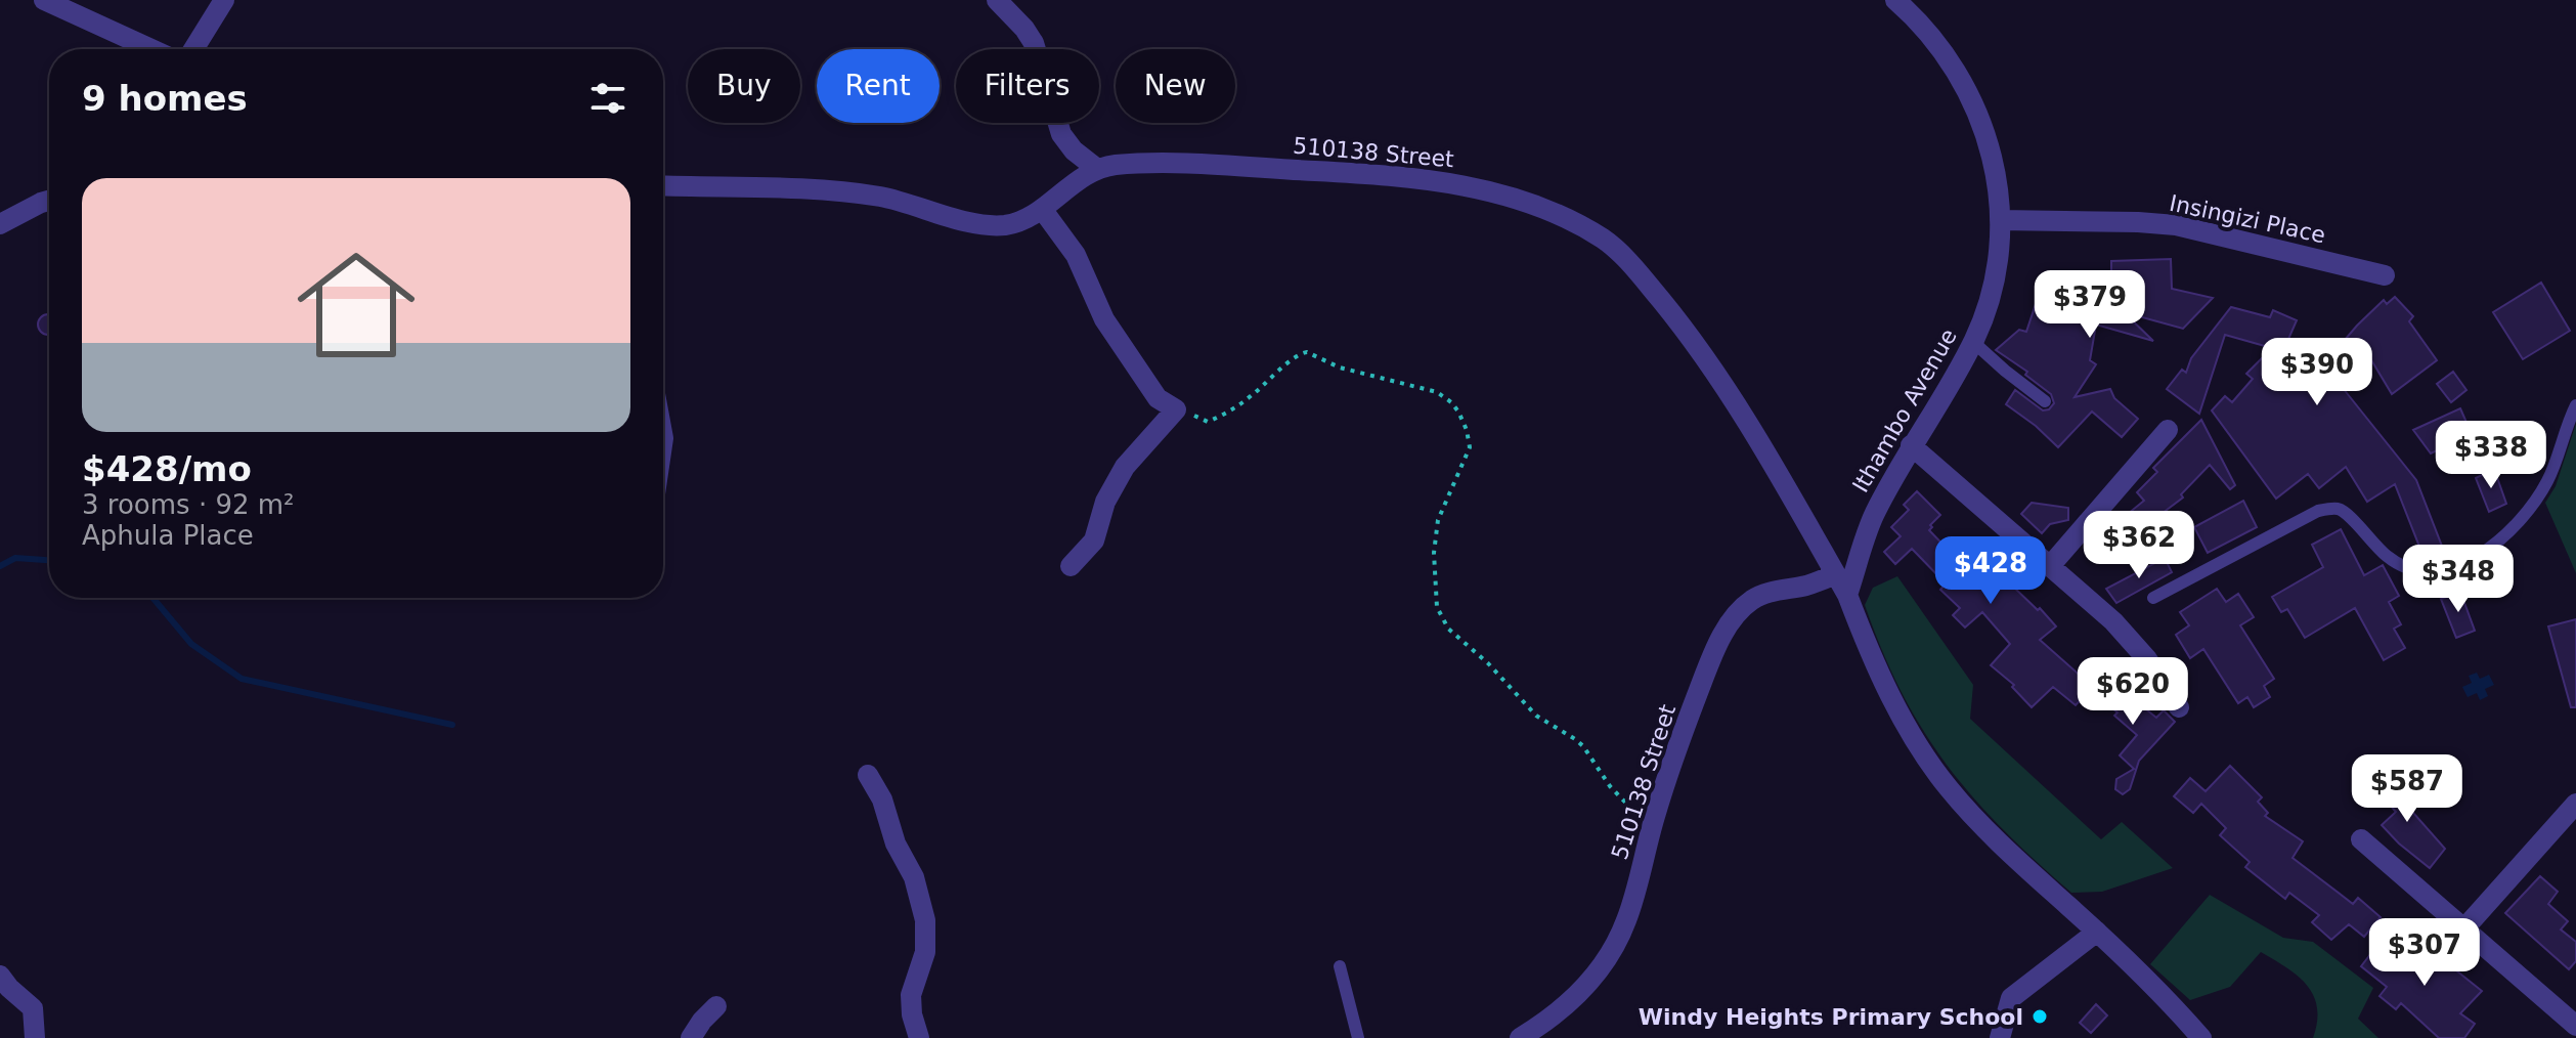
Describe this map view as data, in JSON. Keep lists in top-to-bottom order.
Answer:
{
  "streets": {
    "street": ["510138 Street", "Insingizi Place", "Ithambo Avenue"]
  },
  "crossings": [
    ["510138 Street", "Ithambo Avenue"],
    ["Insingizi Place", "Ithambo Avenue"]
  ],
  "places": ["Windy Heights Primary School"],
  "page": {
    "chip": [
      "Buy",
      "Rent",
      "Filters",
      "New"
    ],
    "heading": "9 homes",
    "list": [
      {
        "name": "$428/mo",
        "note": "3 rooms · 92 m² · Aphula Place"
      }
    ],
    "price": [
      "$379",
      "$390",
      "$338",
      "$362",
      "$428",
      "$348",
      "$620",
      "$587",
      "$307"
    ]
  }
}
